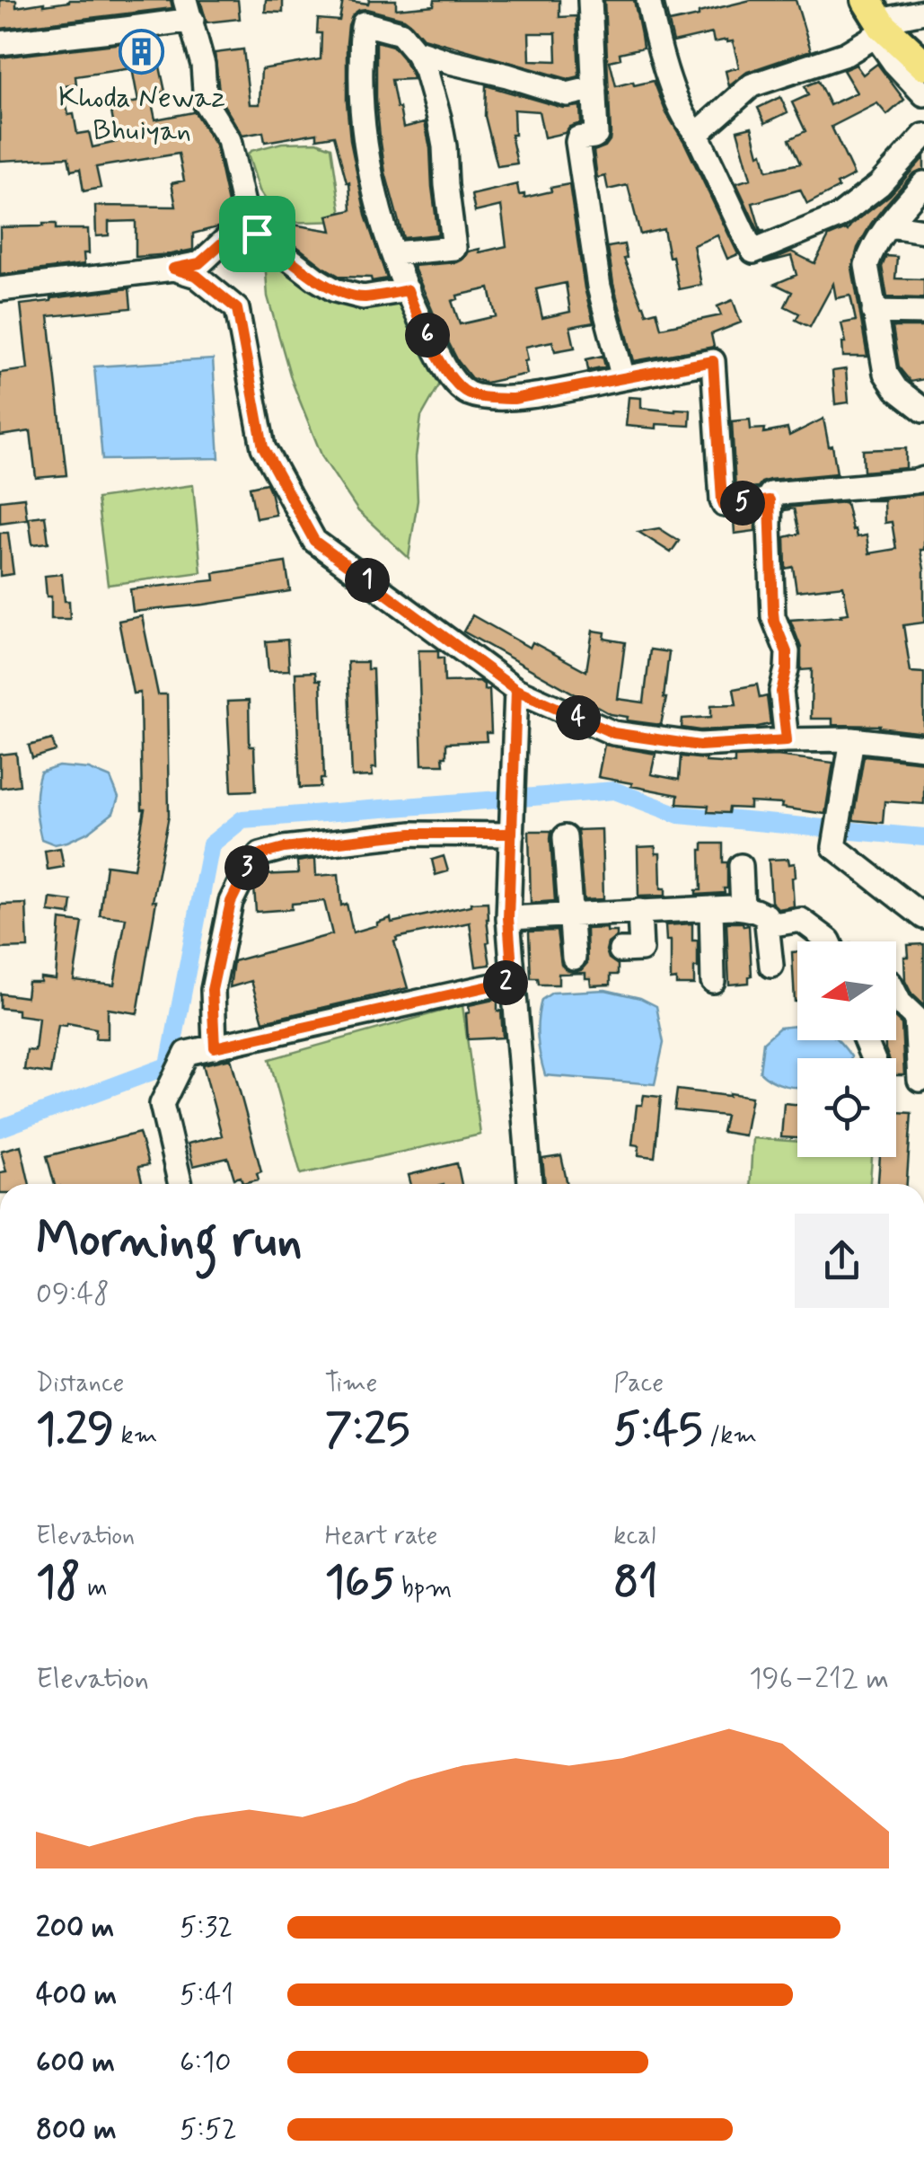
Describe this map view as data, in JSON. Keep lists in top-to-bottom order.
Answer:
{
  "places": {
    "building": ["Khoda Newaz Bhuiyan"]
  },
  "north": "left",
  "page": {
    "pins": [
      "6",
      "5",
      "1",
      "4",
      "3",
      "2"
    ],
    "heading": ["Morning run", "09:48"],
    "stats": [
      ["Distance", "1.29 km"],
      ["Time", "7:25"],
      ["Pace", "5:45 /km"],
      ["Elevation", "18 m"],
      ["Heart rate", "165 bpm"],
      ["kcal", "81"]
    ],
    "chart": ["Elevation", "196–212 m"],
    "list": [
      {
        "name": "200 m",
        "note": "5:32"
      },
      {
        "name": "400 m",
        "note": "5:41"
      },
      {
        "name": "600 m",
        "note": "6:10"
      },
      {
        "name": "800 m",
        "note": "5:52"
      }
    ]
  }
}
